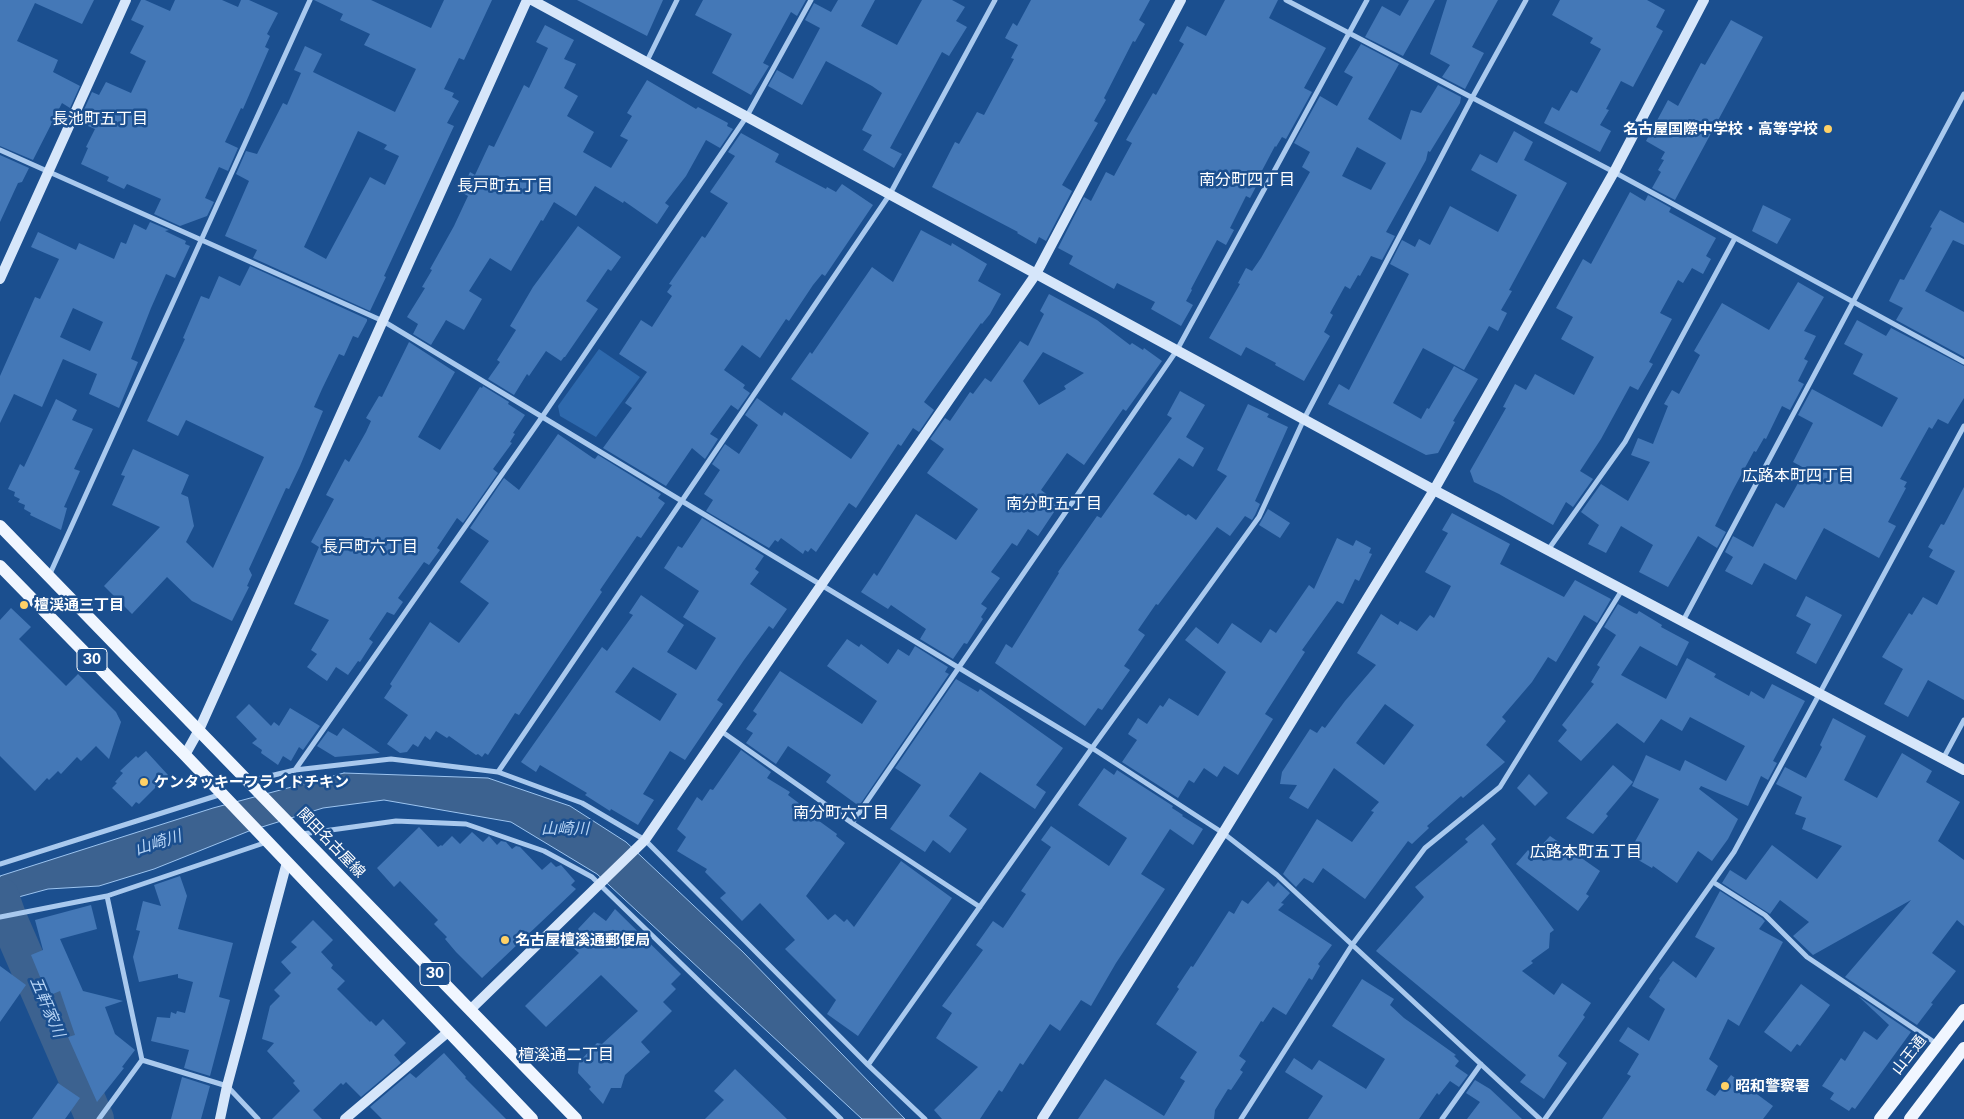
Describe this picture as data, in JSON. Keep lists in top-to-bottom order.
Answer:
{
  "streets": {
    "main road": ["30", "関田名古屋線", "山王通"]
  },
  "districts": [
    "長池町五丁目",
    "南分町四丁目",
    "長戸町五丁目",
    "広路本町四丁目",
    "南分町五丁目",
    "長戸町六丁目",
    "南分町六丁目",
    "広路本町五丁目",
    "檀溪通二丁目"
  ],
  "water": ["山崎川", "五軒家川"],
  "places": [
    "名古屋国際中学校・高等学校",
    "檀渓通三丁目",
    "ケンタッキーフライドチキン",
    "名古屋檀溪通郵便局",
    "昭和警察署"
  ]
}
